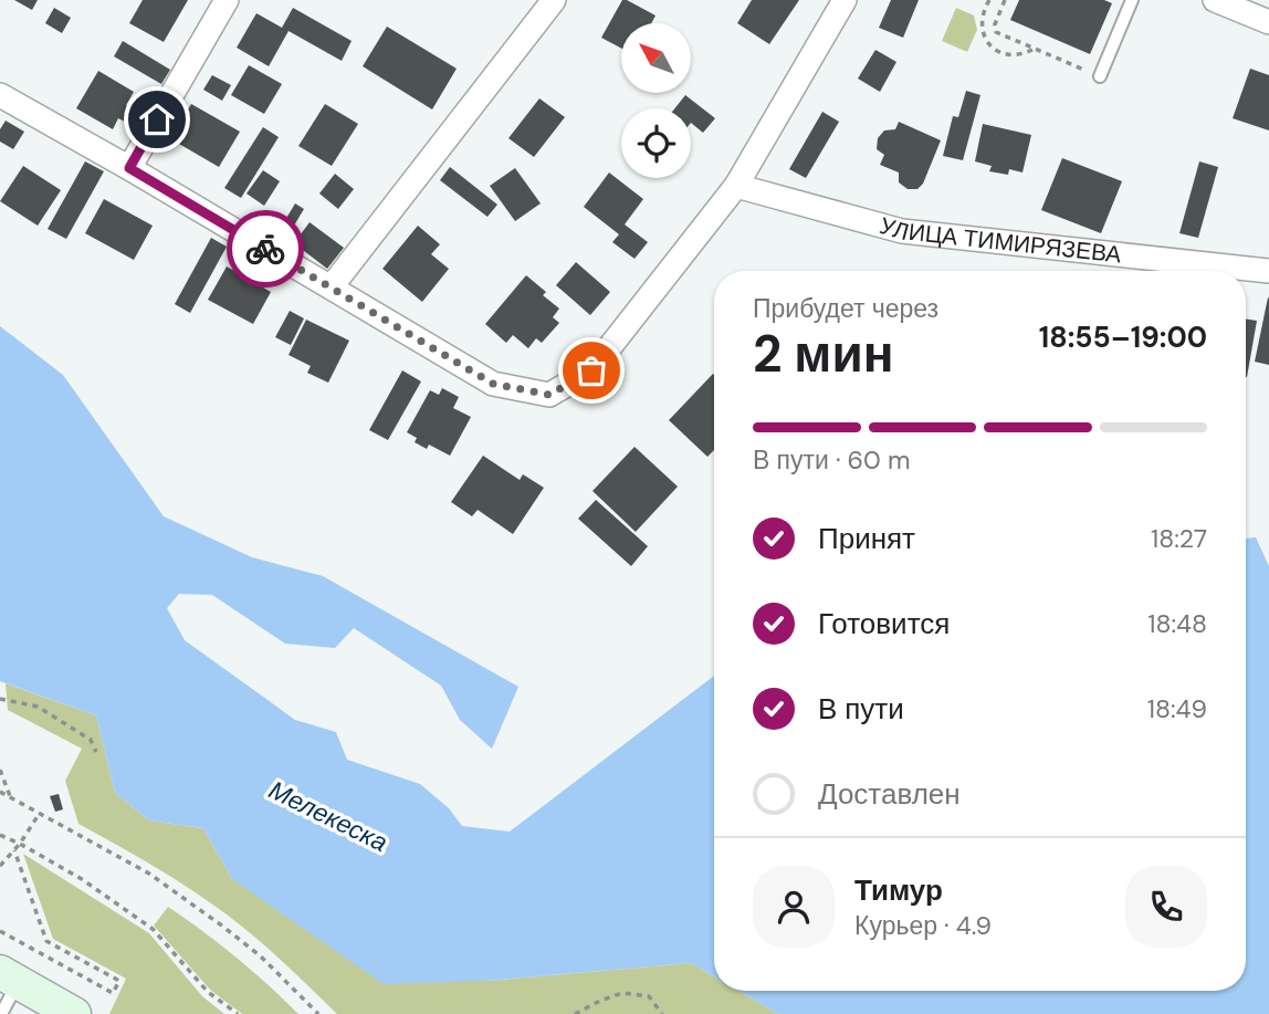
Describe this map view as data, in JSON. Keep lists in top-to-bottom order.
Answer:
{
  "streets": {
    "street": ["УЛИЦА ТИМИРЯЗЕВА"]
  },
  "water": ["Мелекеска"],
  "north": "top left",
  "page": {
    "heading": ["2 мин", "Прибудет через", "18:55–19:00"],
    "panel": ["Тимур", "Курьер · 4.9"],
    "bar": "В пути · 60 m",
    "list": [
      ["Принят", "18:27"],
      ["Готовится", "18:48"],
      ["В пути", "18:49"],
      "Доставлен"
    ]
  }
}
